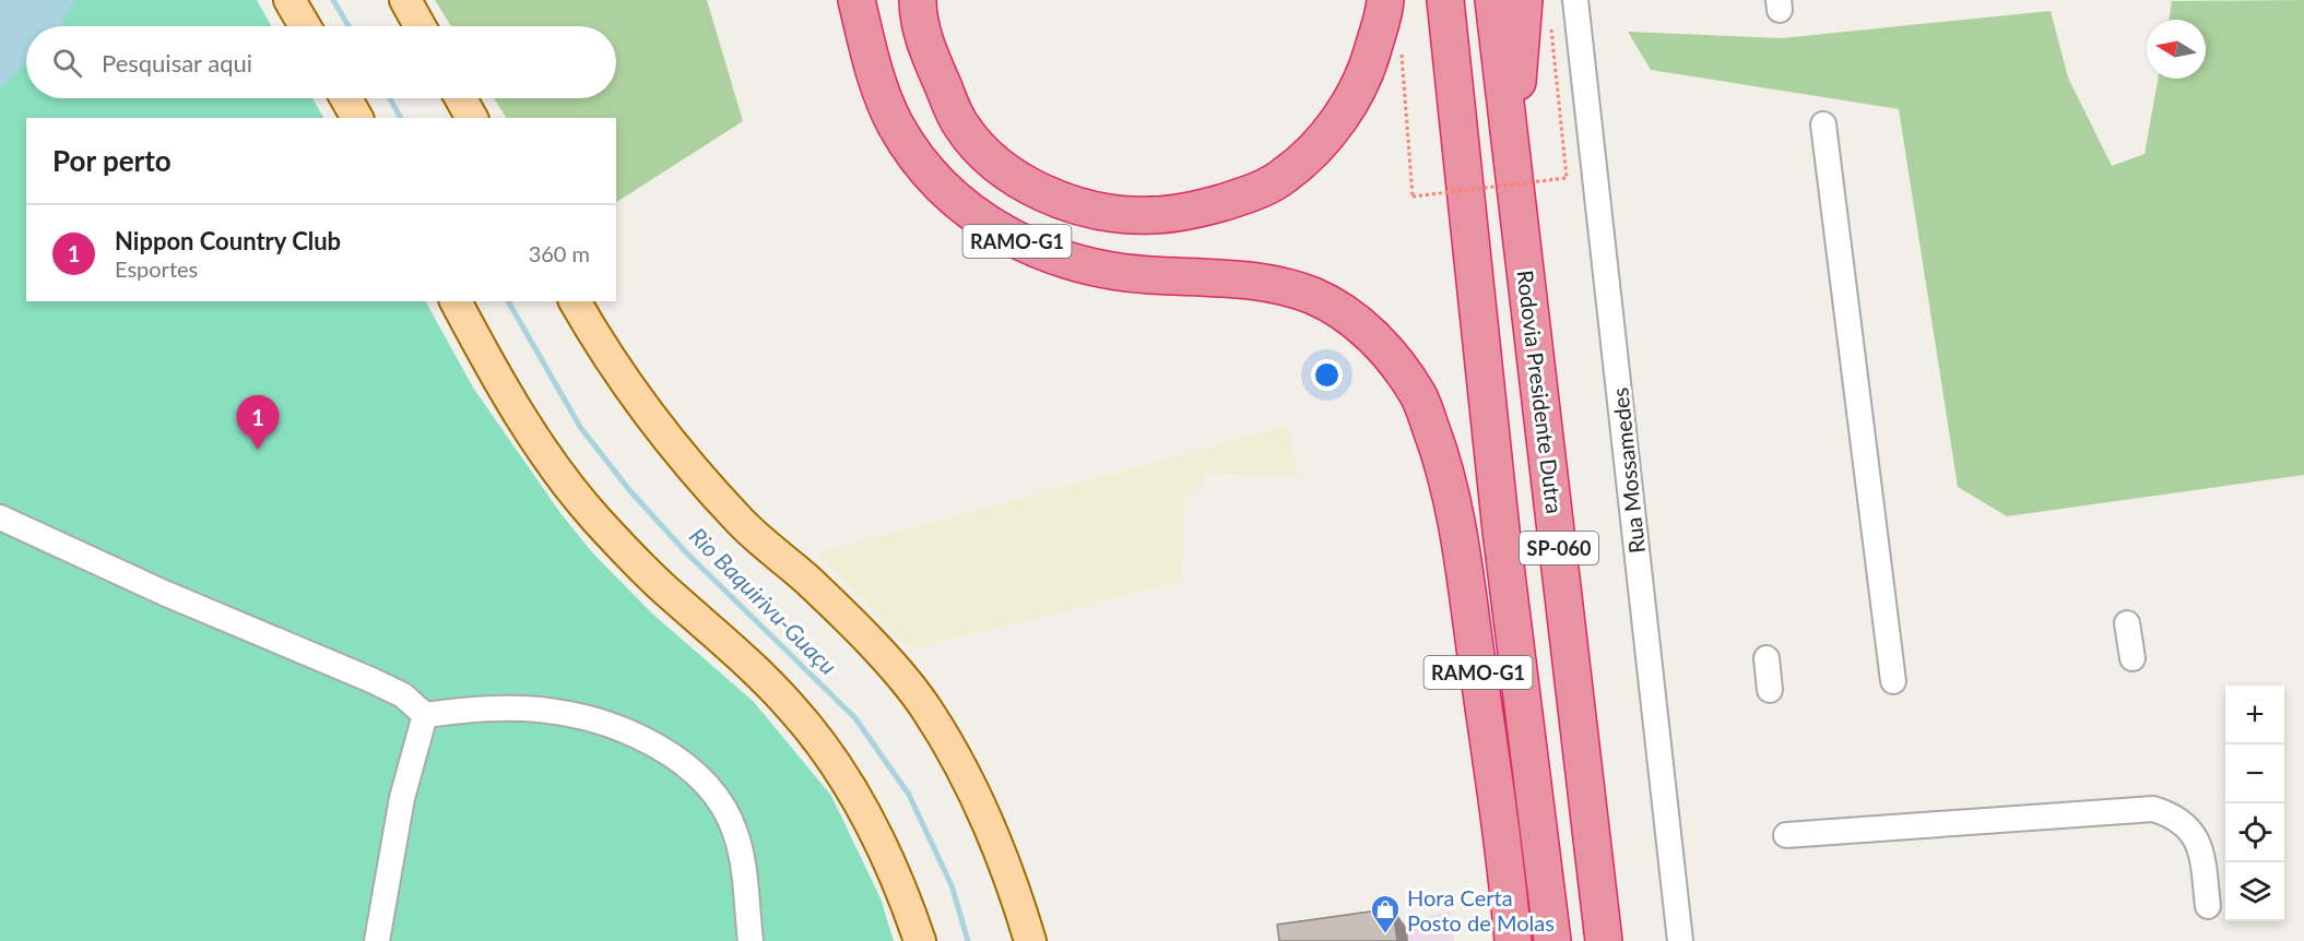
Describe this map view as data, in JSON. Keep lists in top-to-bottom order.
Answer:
{
  "streets": {
    "highway": ["RAMO-G1", "Rodovia Presidente Dutra", "SP-060"],
    "street": ["Rua Mossamedes"]
  },
  "water": ["Rio Baquirivu-Guaçu"],
  "places": {
    "shop": ["Hora Certa Posto de Molas"]
  },
  "north": "left",
  "page": {
    "search": "Pesquisar aqui",
    "heading": "Por perto",
    "list": [
      {
        "mark": "1",
        "name": "Nippon Country Club",
        "note": "Esportes",
        "value": "360 m"
      }
    ],
    "pins": "1",
    "map_buttons": ["+", "−"]
  }
}
